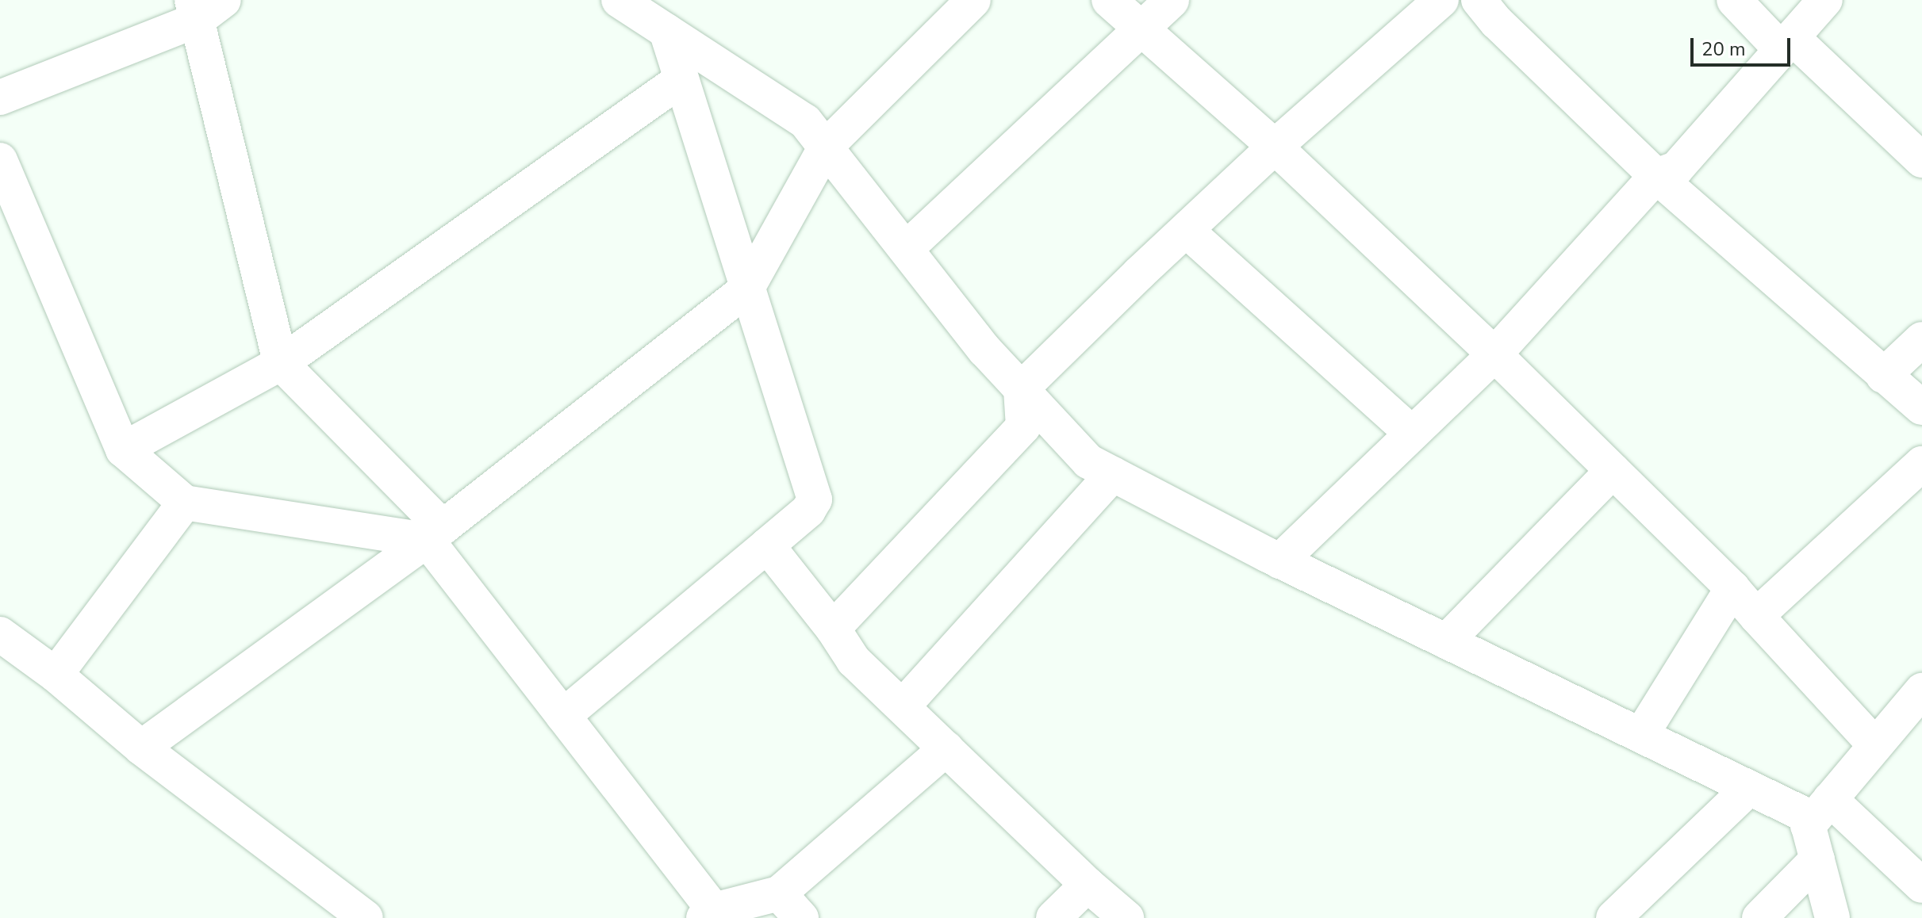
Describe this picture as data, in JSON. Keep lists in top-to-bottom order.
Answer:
{
  "scale_bar": "20 m"
}
